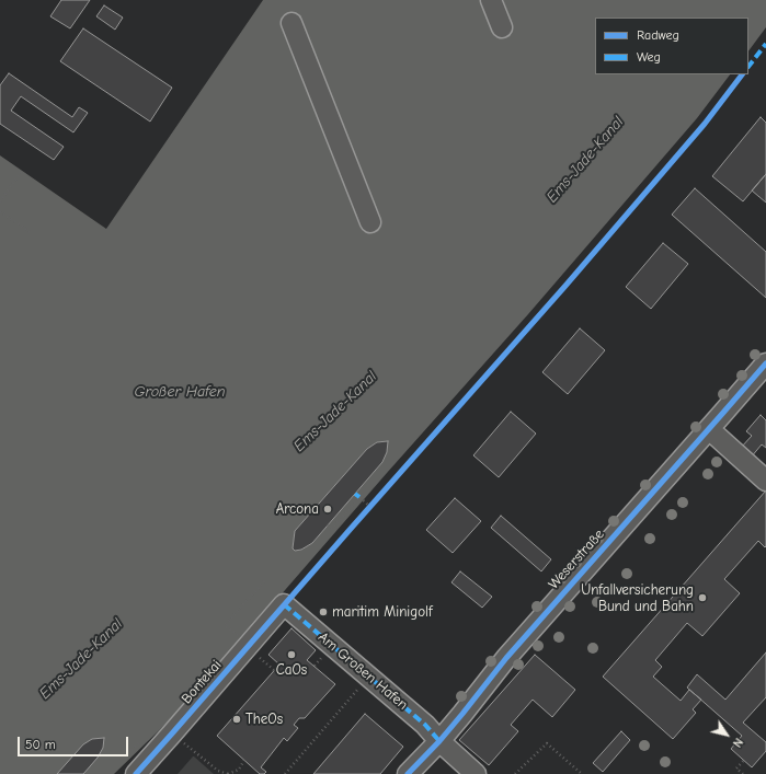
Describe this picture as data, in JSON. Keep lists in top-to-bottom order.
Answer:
{
  "streets": {
    "street": ["Weserstraße", "Am Großen Hafen", "Bontekai"]
  },
  "crossings": [
    ["Weserstraße", "Am Großen Hafen"],
    ["Am Großen Hafen", "Bontekai"]
  ],
  "water": ["Ems-Jade-Kanal", "Großer Hafen"],
  "places": [
    "Arcona",
    "Unfallversicherung Bund und Bahn",
    "maritim Minigolf",
    "CaOs",
    "TheOs"
  ],
  "legend": ["Radweg", "Weg"],
  "scale_bar": "50 m",
  "north": "bottom right"
}
